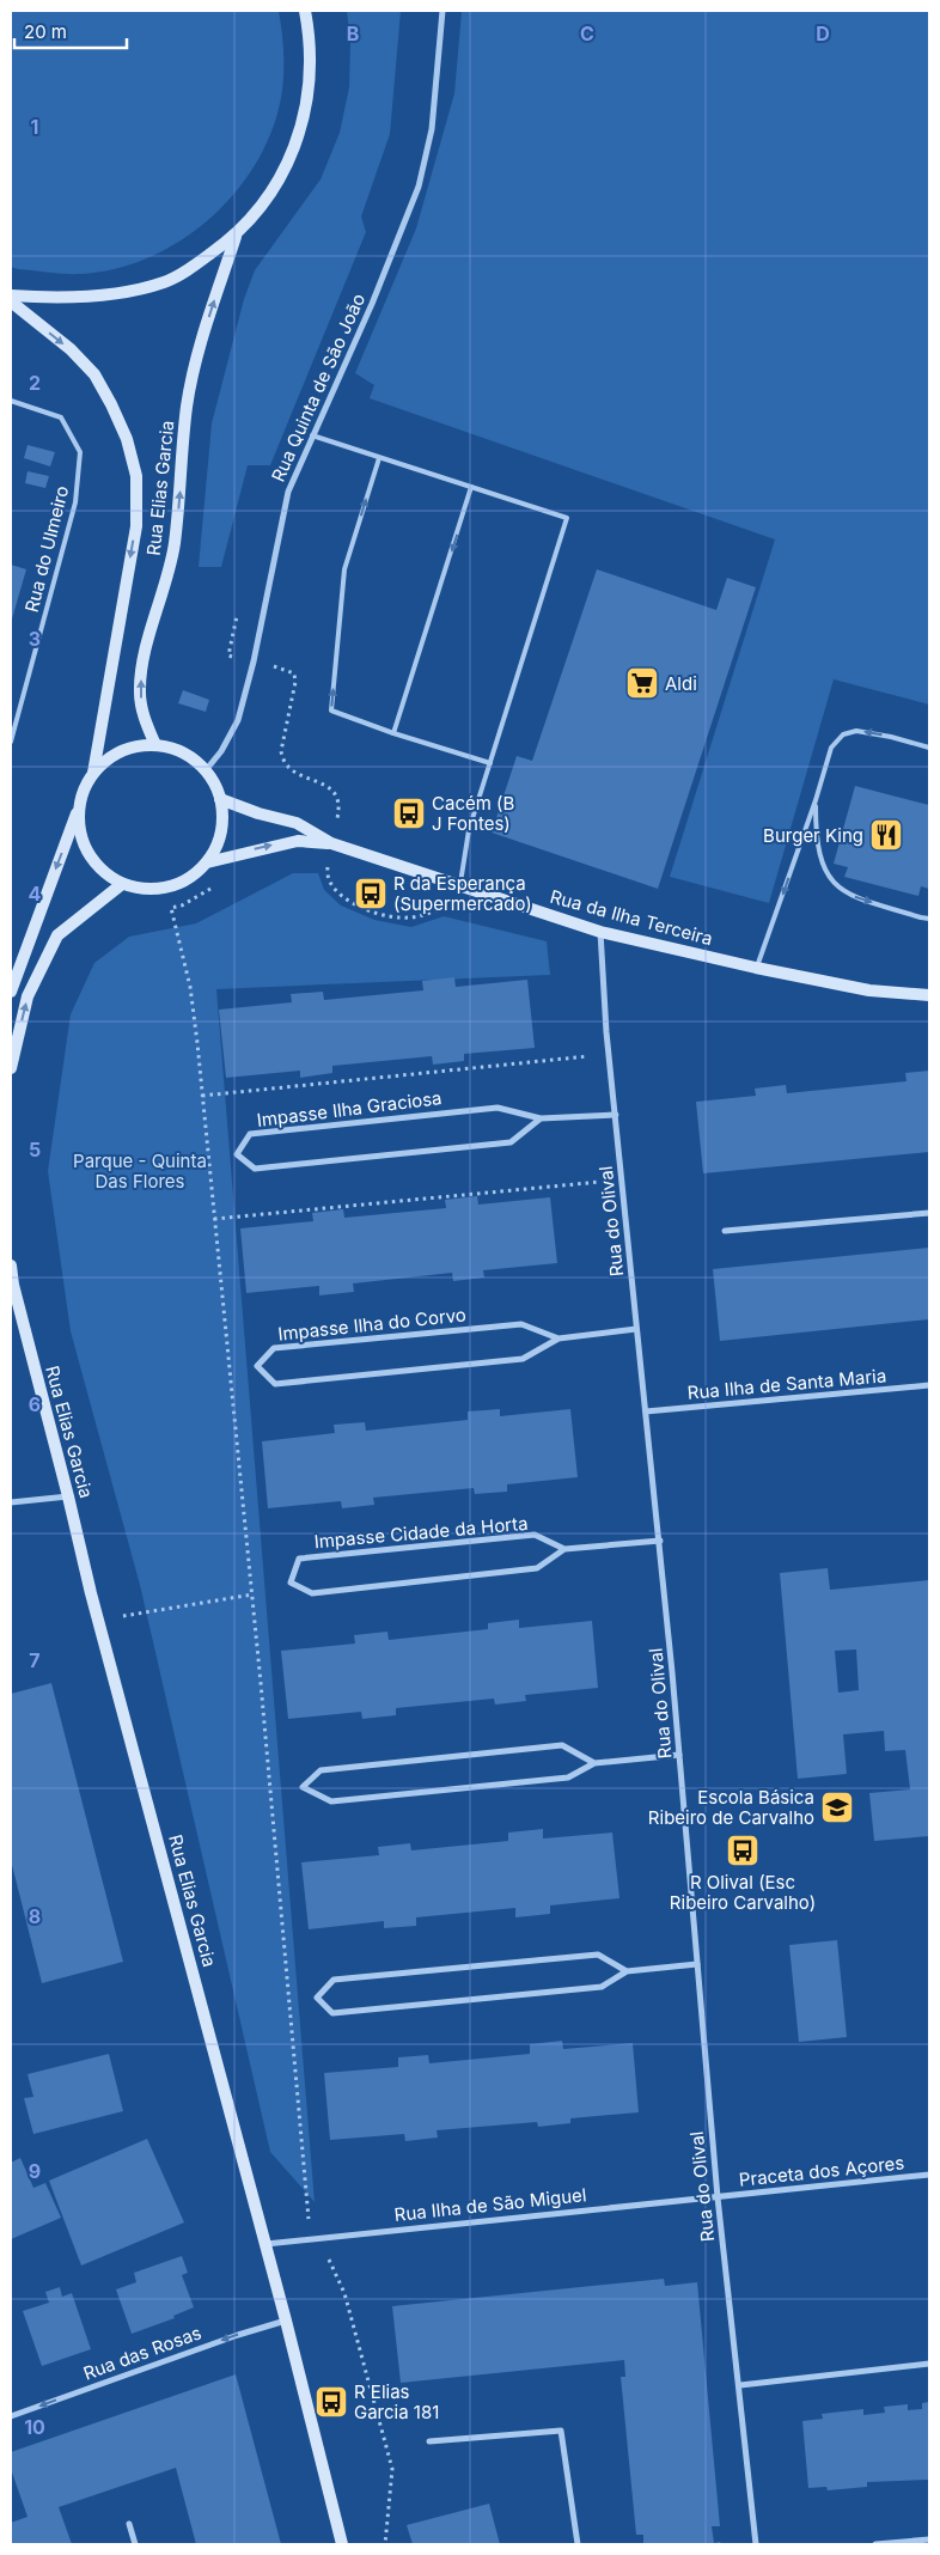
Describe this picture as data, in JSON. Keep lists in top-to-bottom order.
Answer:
{
  "streets": {
    "street": [
      "Rua Quinta de São João",
      "Rua Elias Garcia",
      "Rua da Ilha Terceira",
      "Impasse Ilha Graciosa",
      "Rua do Olival",
      "Impasse Ilha do Corvo",
      "Rua Ilha de Santa Maria",
      "Impasse Cidade da Horta",
      "Praceta dos Açores",
      "Rua Ilha de São Miguel",
      "Rua das Rosas"
    ],
    "lane": ["Rua do Ulmeiro"]
  },
  "crossings": [
    ["Rua Quinta de São João", "Rua Elias Garcia"],
    ["Rua Quinta de São João", "Rua da Ilha Terceira"],
    ["Rua Elias Garcia", "Rua da Ilha Terceira"],
    ["Rua Elias Garcia", "Rua Ilha de São Miguel"],
    ["Rua Elias Garcia", "Rua das Rosas"],
    ["Rua da Ilha Terceira", "Rua do Olival"],
    ["Impasse Ilha Graciosa", "Rua do Olival"],
    ["Rua do Olival", "Impasse Ilha do Corvo"],
    ["Rua do Olival", "Rua Ilha de Santa Maria"],
    ["Rua do Olival", "Impasse Cidade da Horta"],
    ["Rua do Olival", "Praceta dos Açores"],
    ["Rua do Olival", "Rua Ilha de São Miguel"],
    ["Praceta dos Açores", "Rua Ilha de São Miguel"]
  ],
  "one_way": ["Rua das Rosas"],
  "parks": ["Parque - Quinta Das Flores"],
  "places": {
    "supermarket": ["Aldi"],
    "bus stop": [
      "Cacém (B J Fontes)",
      "R da Esperança (Supermercado)",
      "R Olival (Esc Ribeiro Carvalho)",
      "R Elias Garcia 181"
    ],
    "restaurant": ["Burger King"],
    "school or university": ["Escola Básica Ribeiro de Carvalho"]
  },
  "scale_bar": "20 m",
  "grid": {
    "columns": ["B", "C", "D"],
    "rows": [
      "1",
      "2",
      "3",
      "4",
      "5",
      "6",
      "7",
      "8",
      "9",
      "10"
    ]
  }
}
